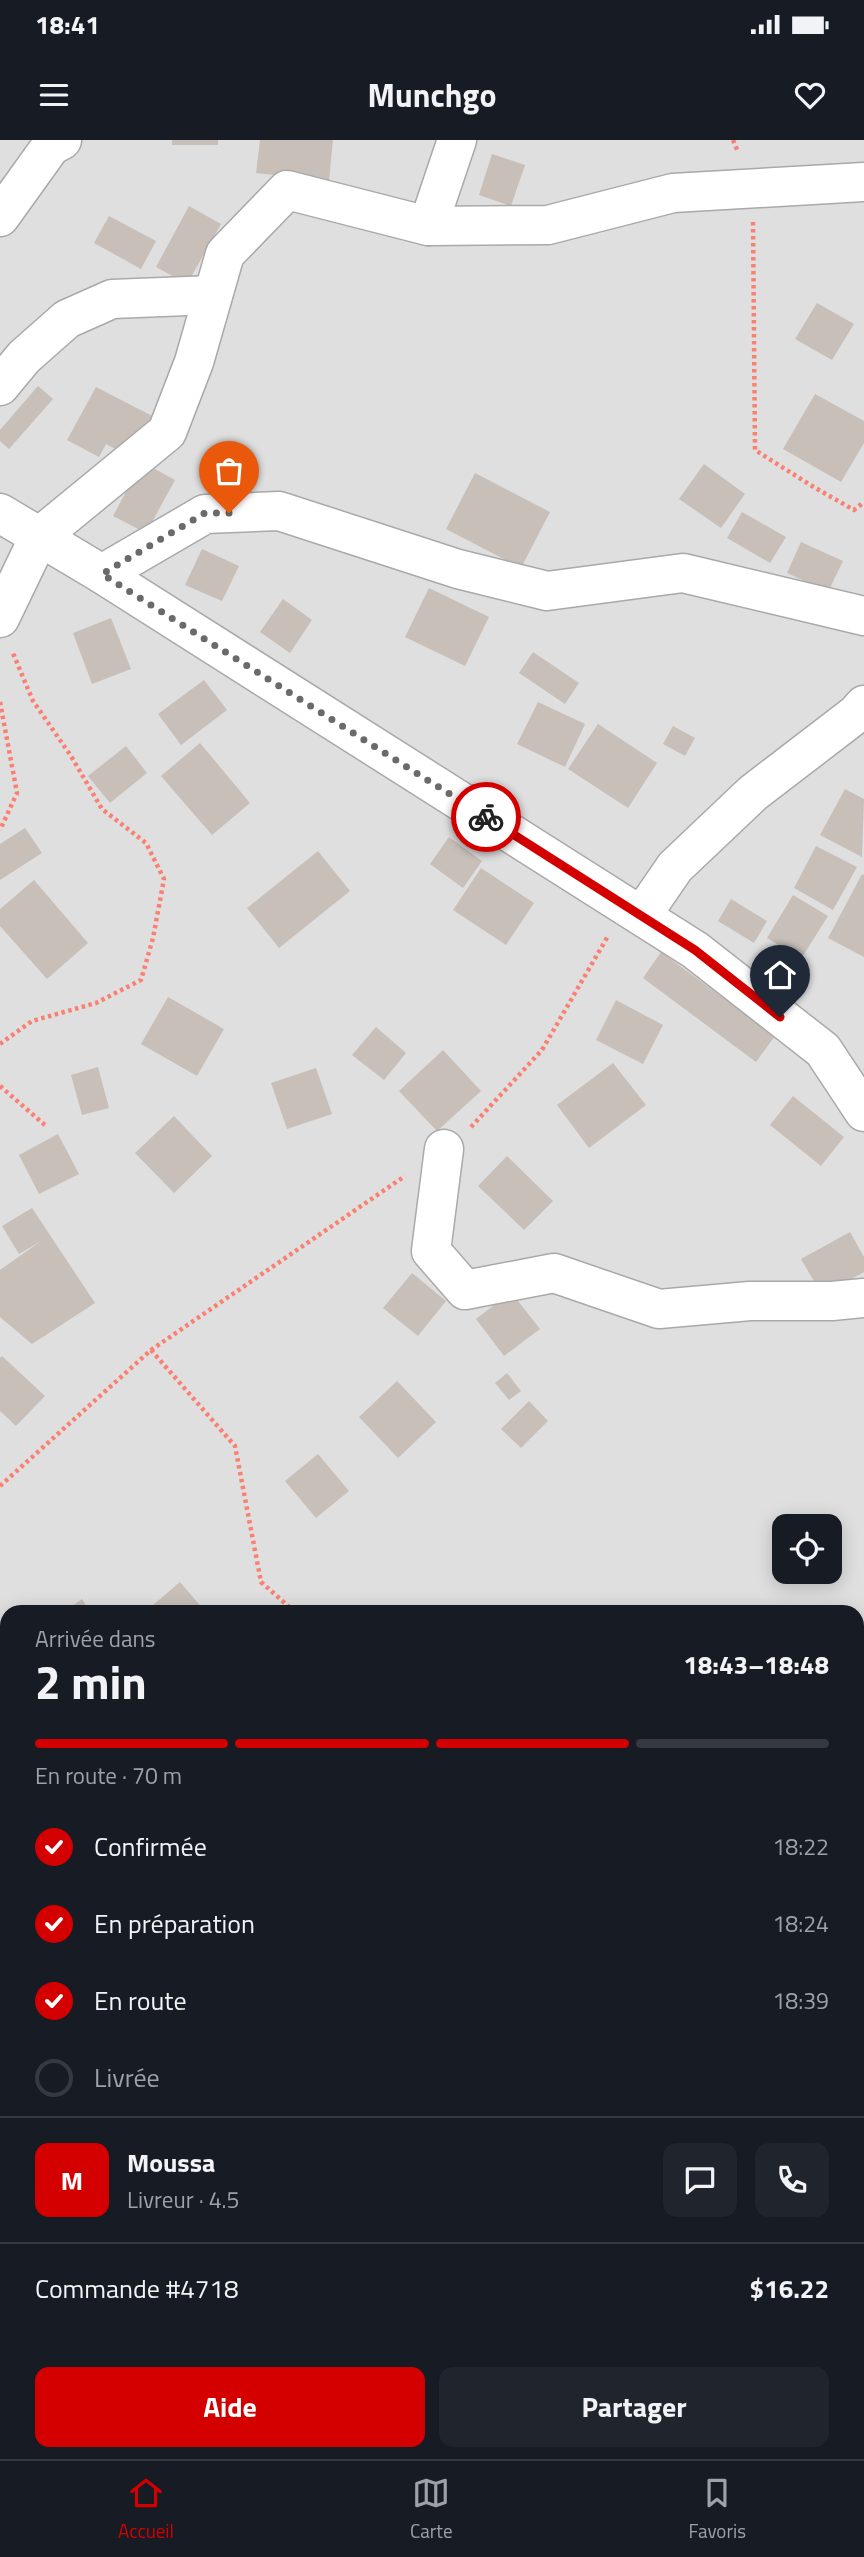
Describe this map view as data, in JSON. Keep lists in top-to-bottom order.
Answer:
{
  "page": {
    "status": "18:41",
    "header": "Munchgo",
    "heading": ["2 min", "Arrivée dans", "18:43–18:48"],
    "panel": [
      "Moussa",
      "Livreur · 4.5",
      "Commande #4718",
      "$16.22"
    ],
    "bar": "En route · 70 m",
    "list": [
      ["Confirmée", "18:22"],
      ["En préparation", "18:24"],
      ["En route", "18:39"],
      "Livrée"
    ],
    "round": "M",
    "buttons": ["Aide", "Partager"],
    "tabs": ["Accueil", "Carte", "Favoris"]
  }
}
